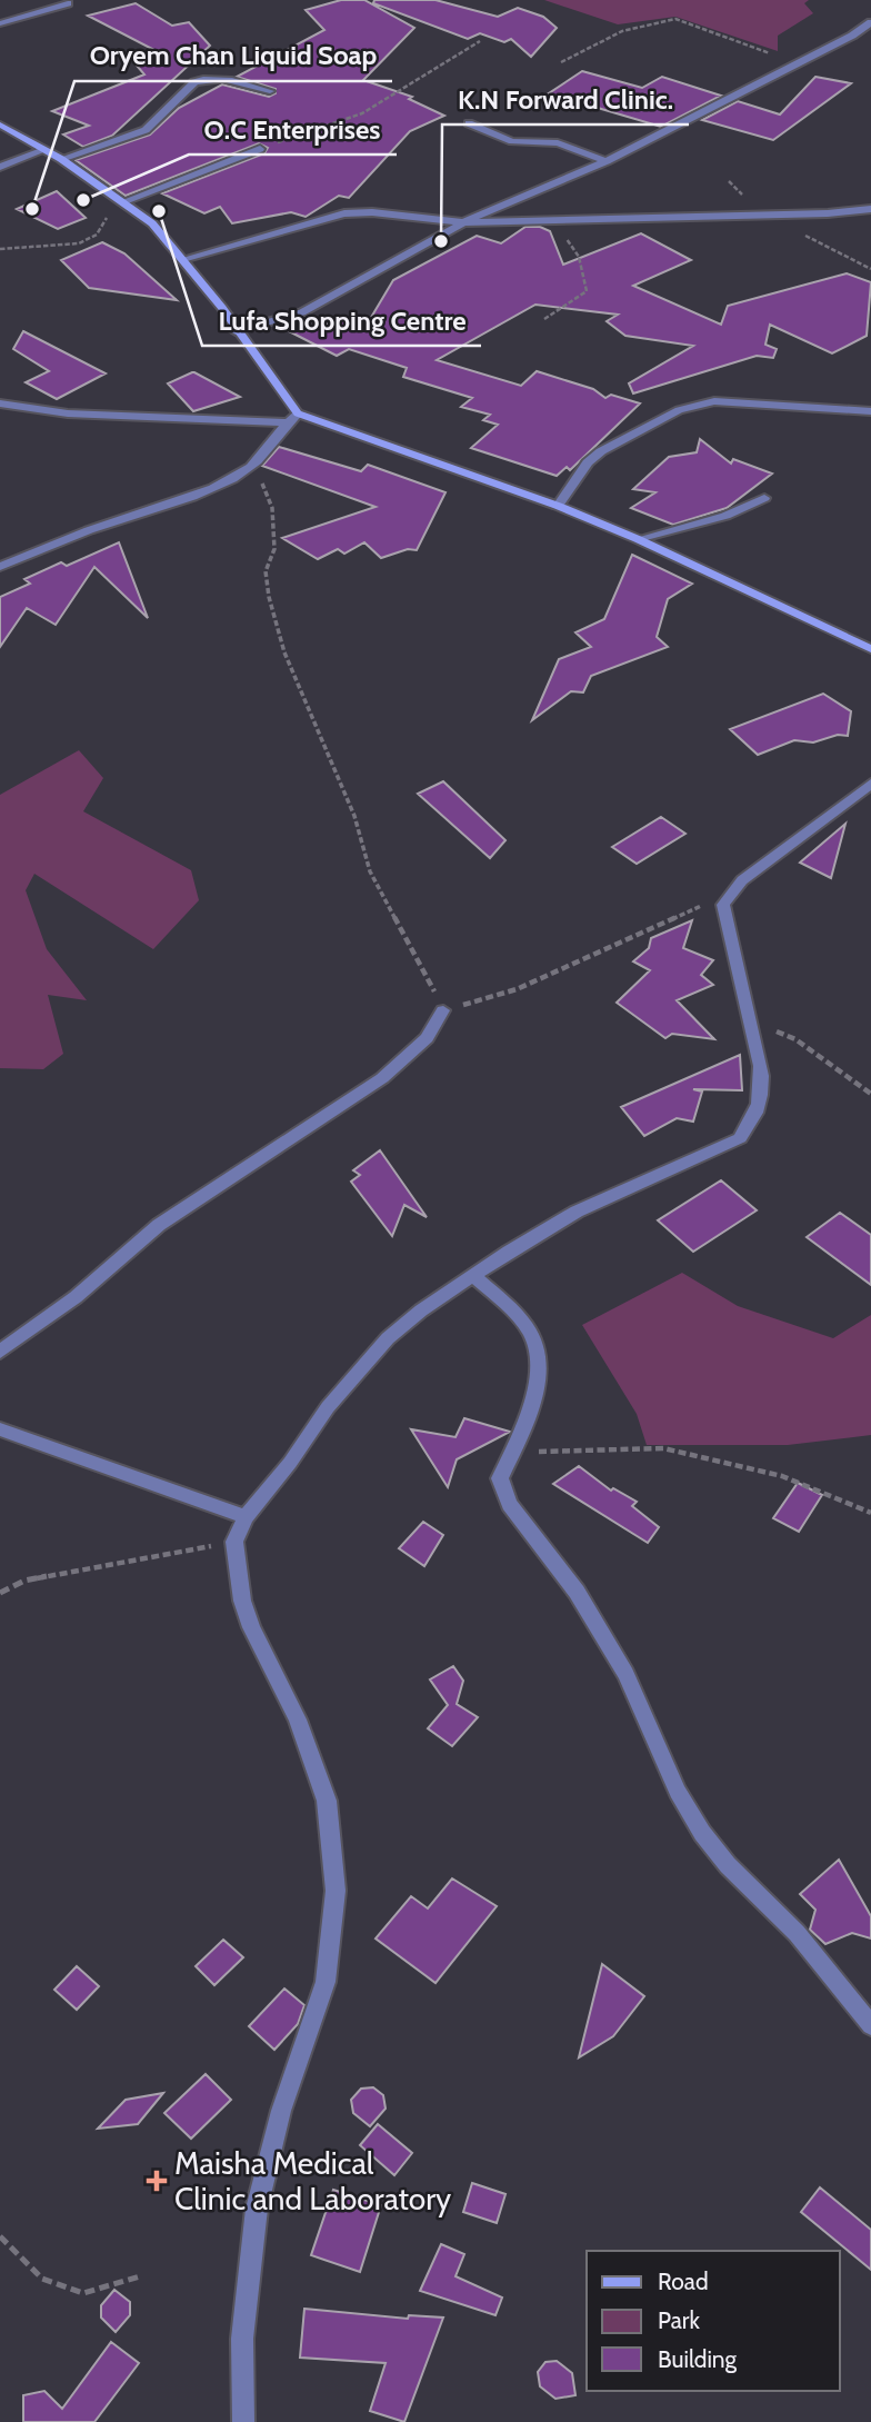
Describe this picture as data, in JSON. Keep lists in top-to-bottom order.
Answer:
{
  "places": {
    "other": [
      "O.C Enterprises",
      "Oryem Chan Liquid Soap",
      "Lufa Shopping Centre",
      "K.N Forward Clinic."
    ],
    "health": ["Maisha Medical Clinic and Laboratory"]
  },
  "legend": ["Road", "Park", "Building"]
}
